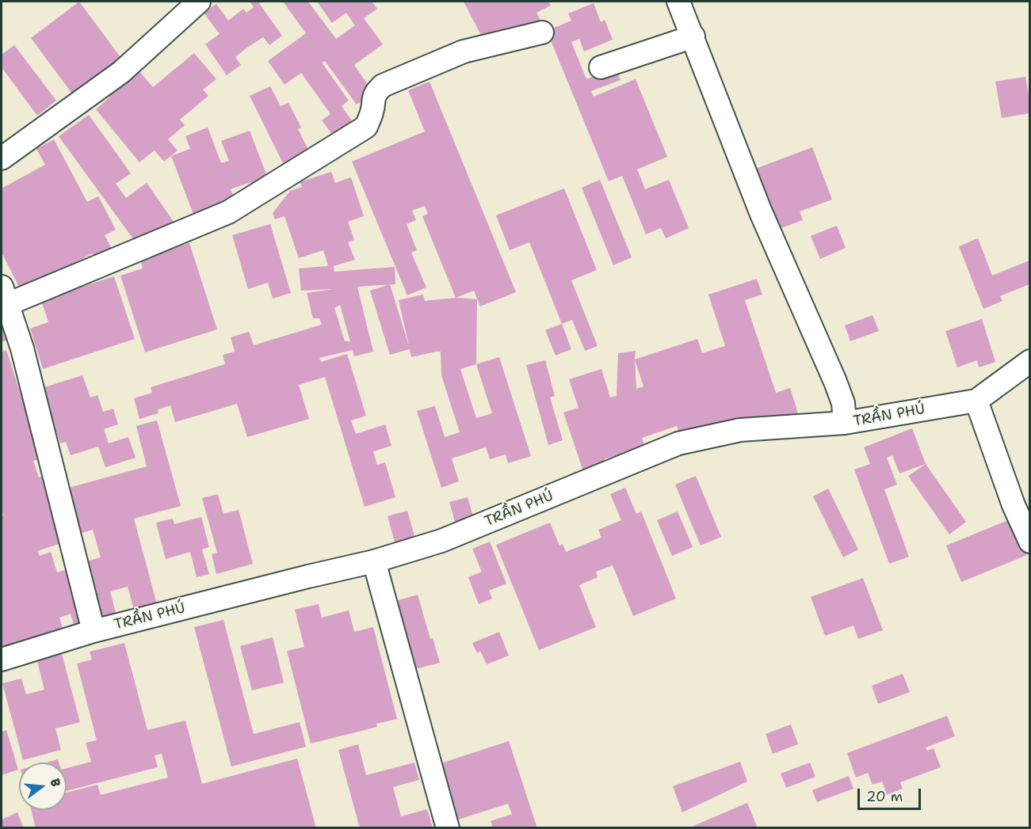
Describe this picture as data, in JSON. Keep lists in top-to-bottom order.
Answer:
{
  "streets": {
    "street": ["TRẦN PHÚ"]
  },
  "scale_bar": "20 m",
  "north": "right"
}
